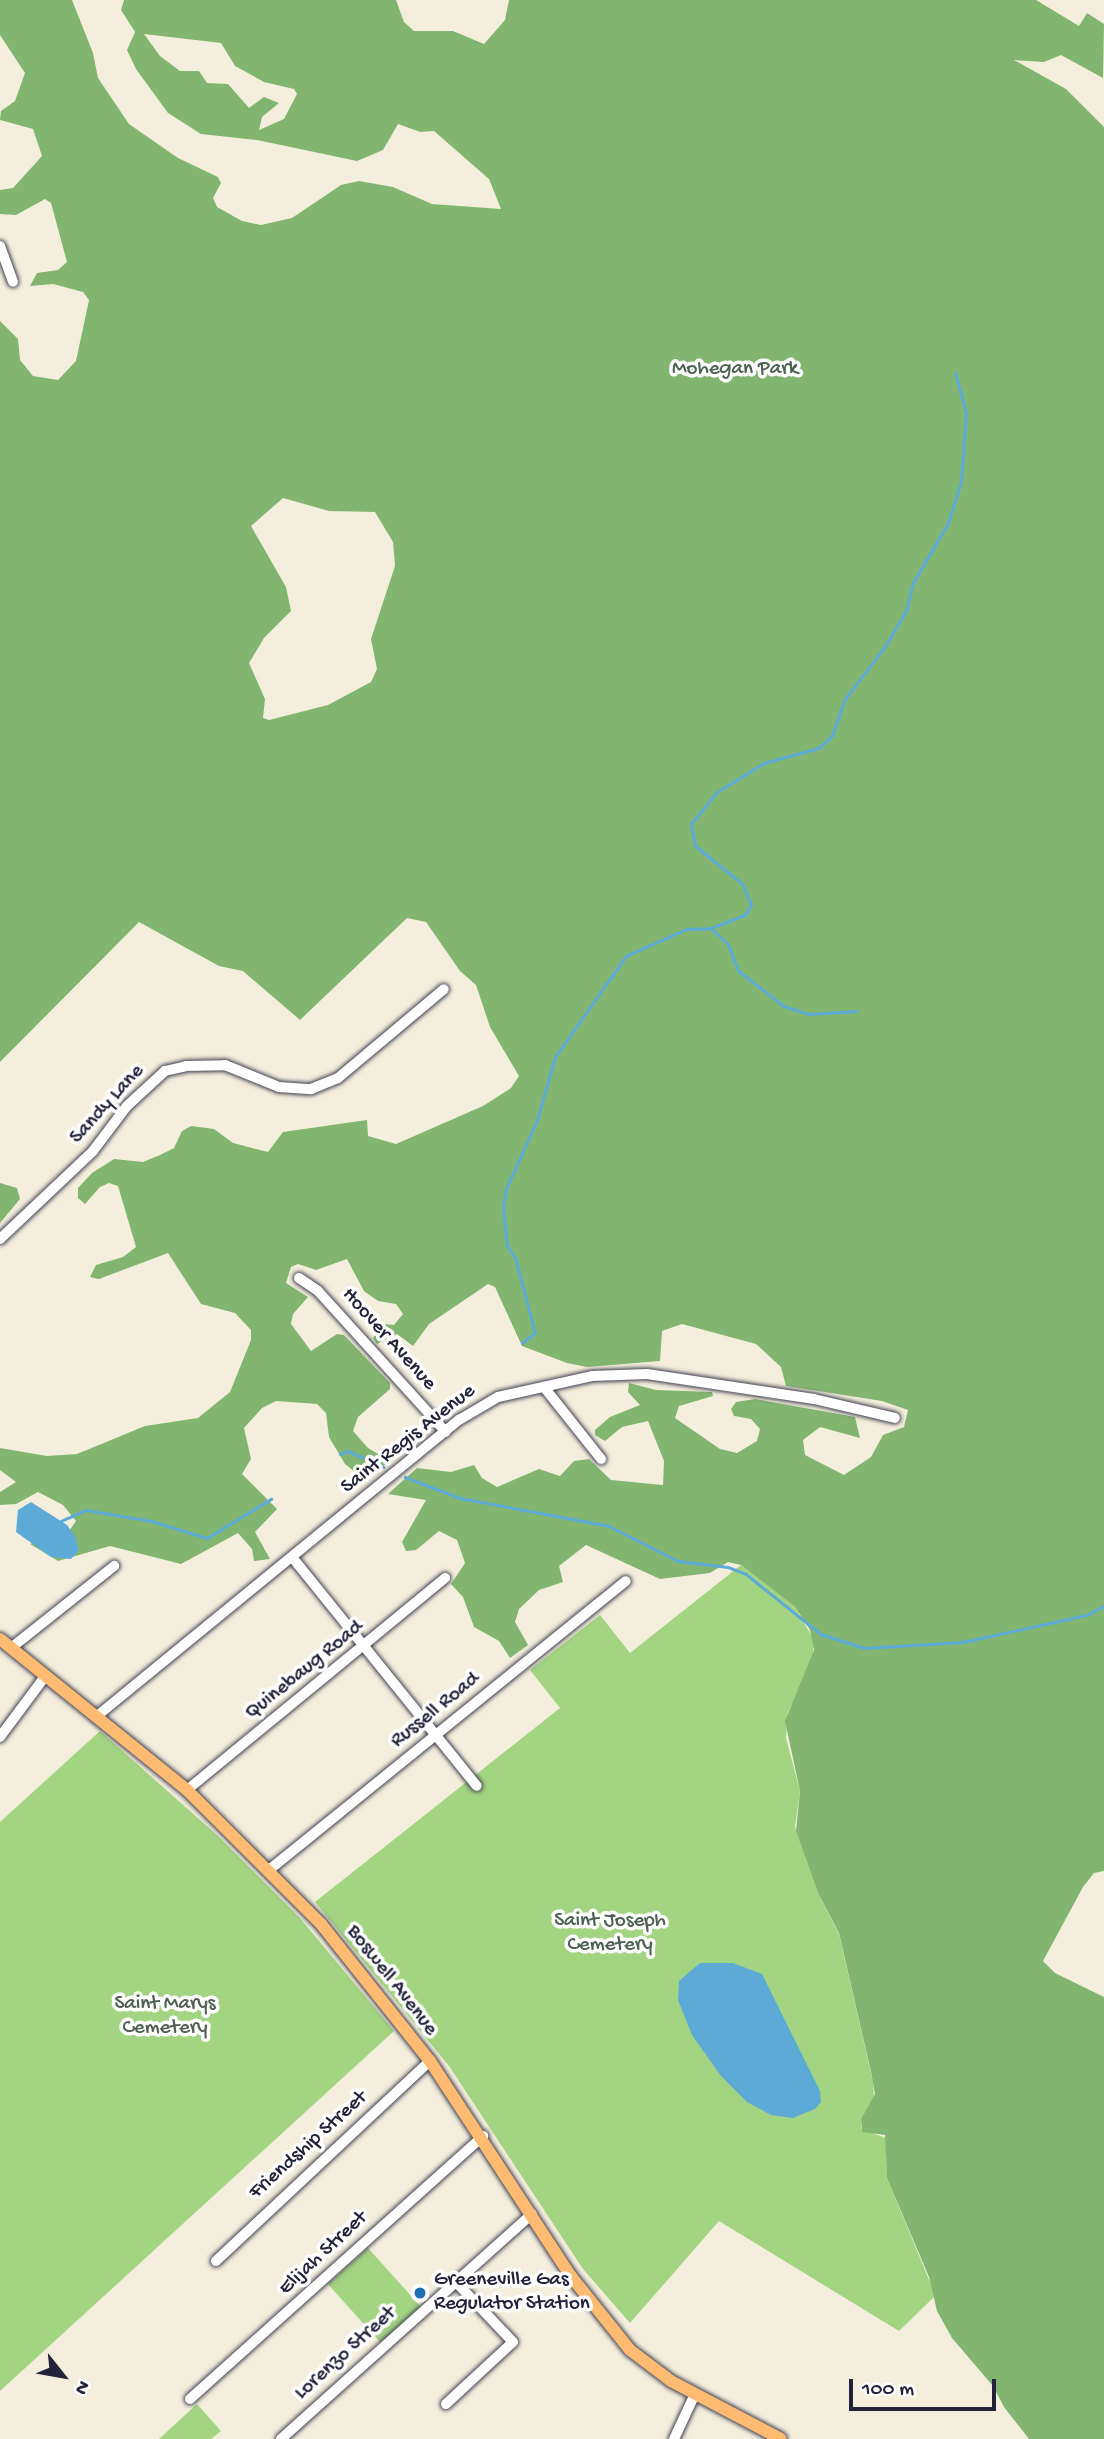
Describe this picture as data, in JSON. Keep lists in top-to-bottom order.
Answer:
{
  "streets": {
    "main road": ["Boswell Avenue"],
    "street": [
      "Sandy Lane",
      "Hoover Avenue",
      "Saint Regis Avenue",
      "Quinebaug Road",
      "Russell Road",
      "Friendship Street",
      "Elijah Street",
      "Lorenzo Street"
    ]
  },
  "crossings": [
    ["Hoover Avenue", "Saint Regis Avenue"],
    ["Saint Regis Avenue", "Boswell Avenue"],
    ["Quinebaug Road", "Boswell Avenue"],
    ["Russell Road", "Boswell Avenue"],
    ["Boswell Avenue", "Friendship Street"],
    ["Boswell Avenue", "Elijah Street"],
    ["Boswell Avenue", "Lorenzo Street"]
  ],
  "parks": ["Mohegan Park", "Saint Joseph Cemetery", "Saint Marys Cemetery"],
  "places": ["Greeneville Gas Regulator Station"],
  "scale_bar": "100 m",
  "north": "bottom right"
}
